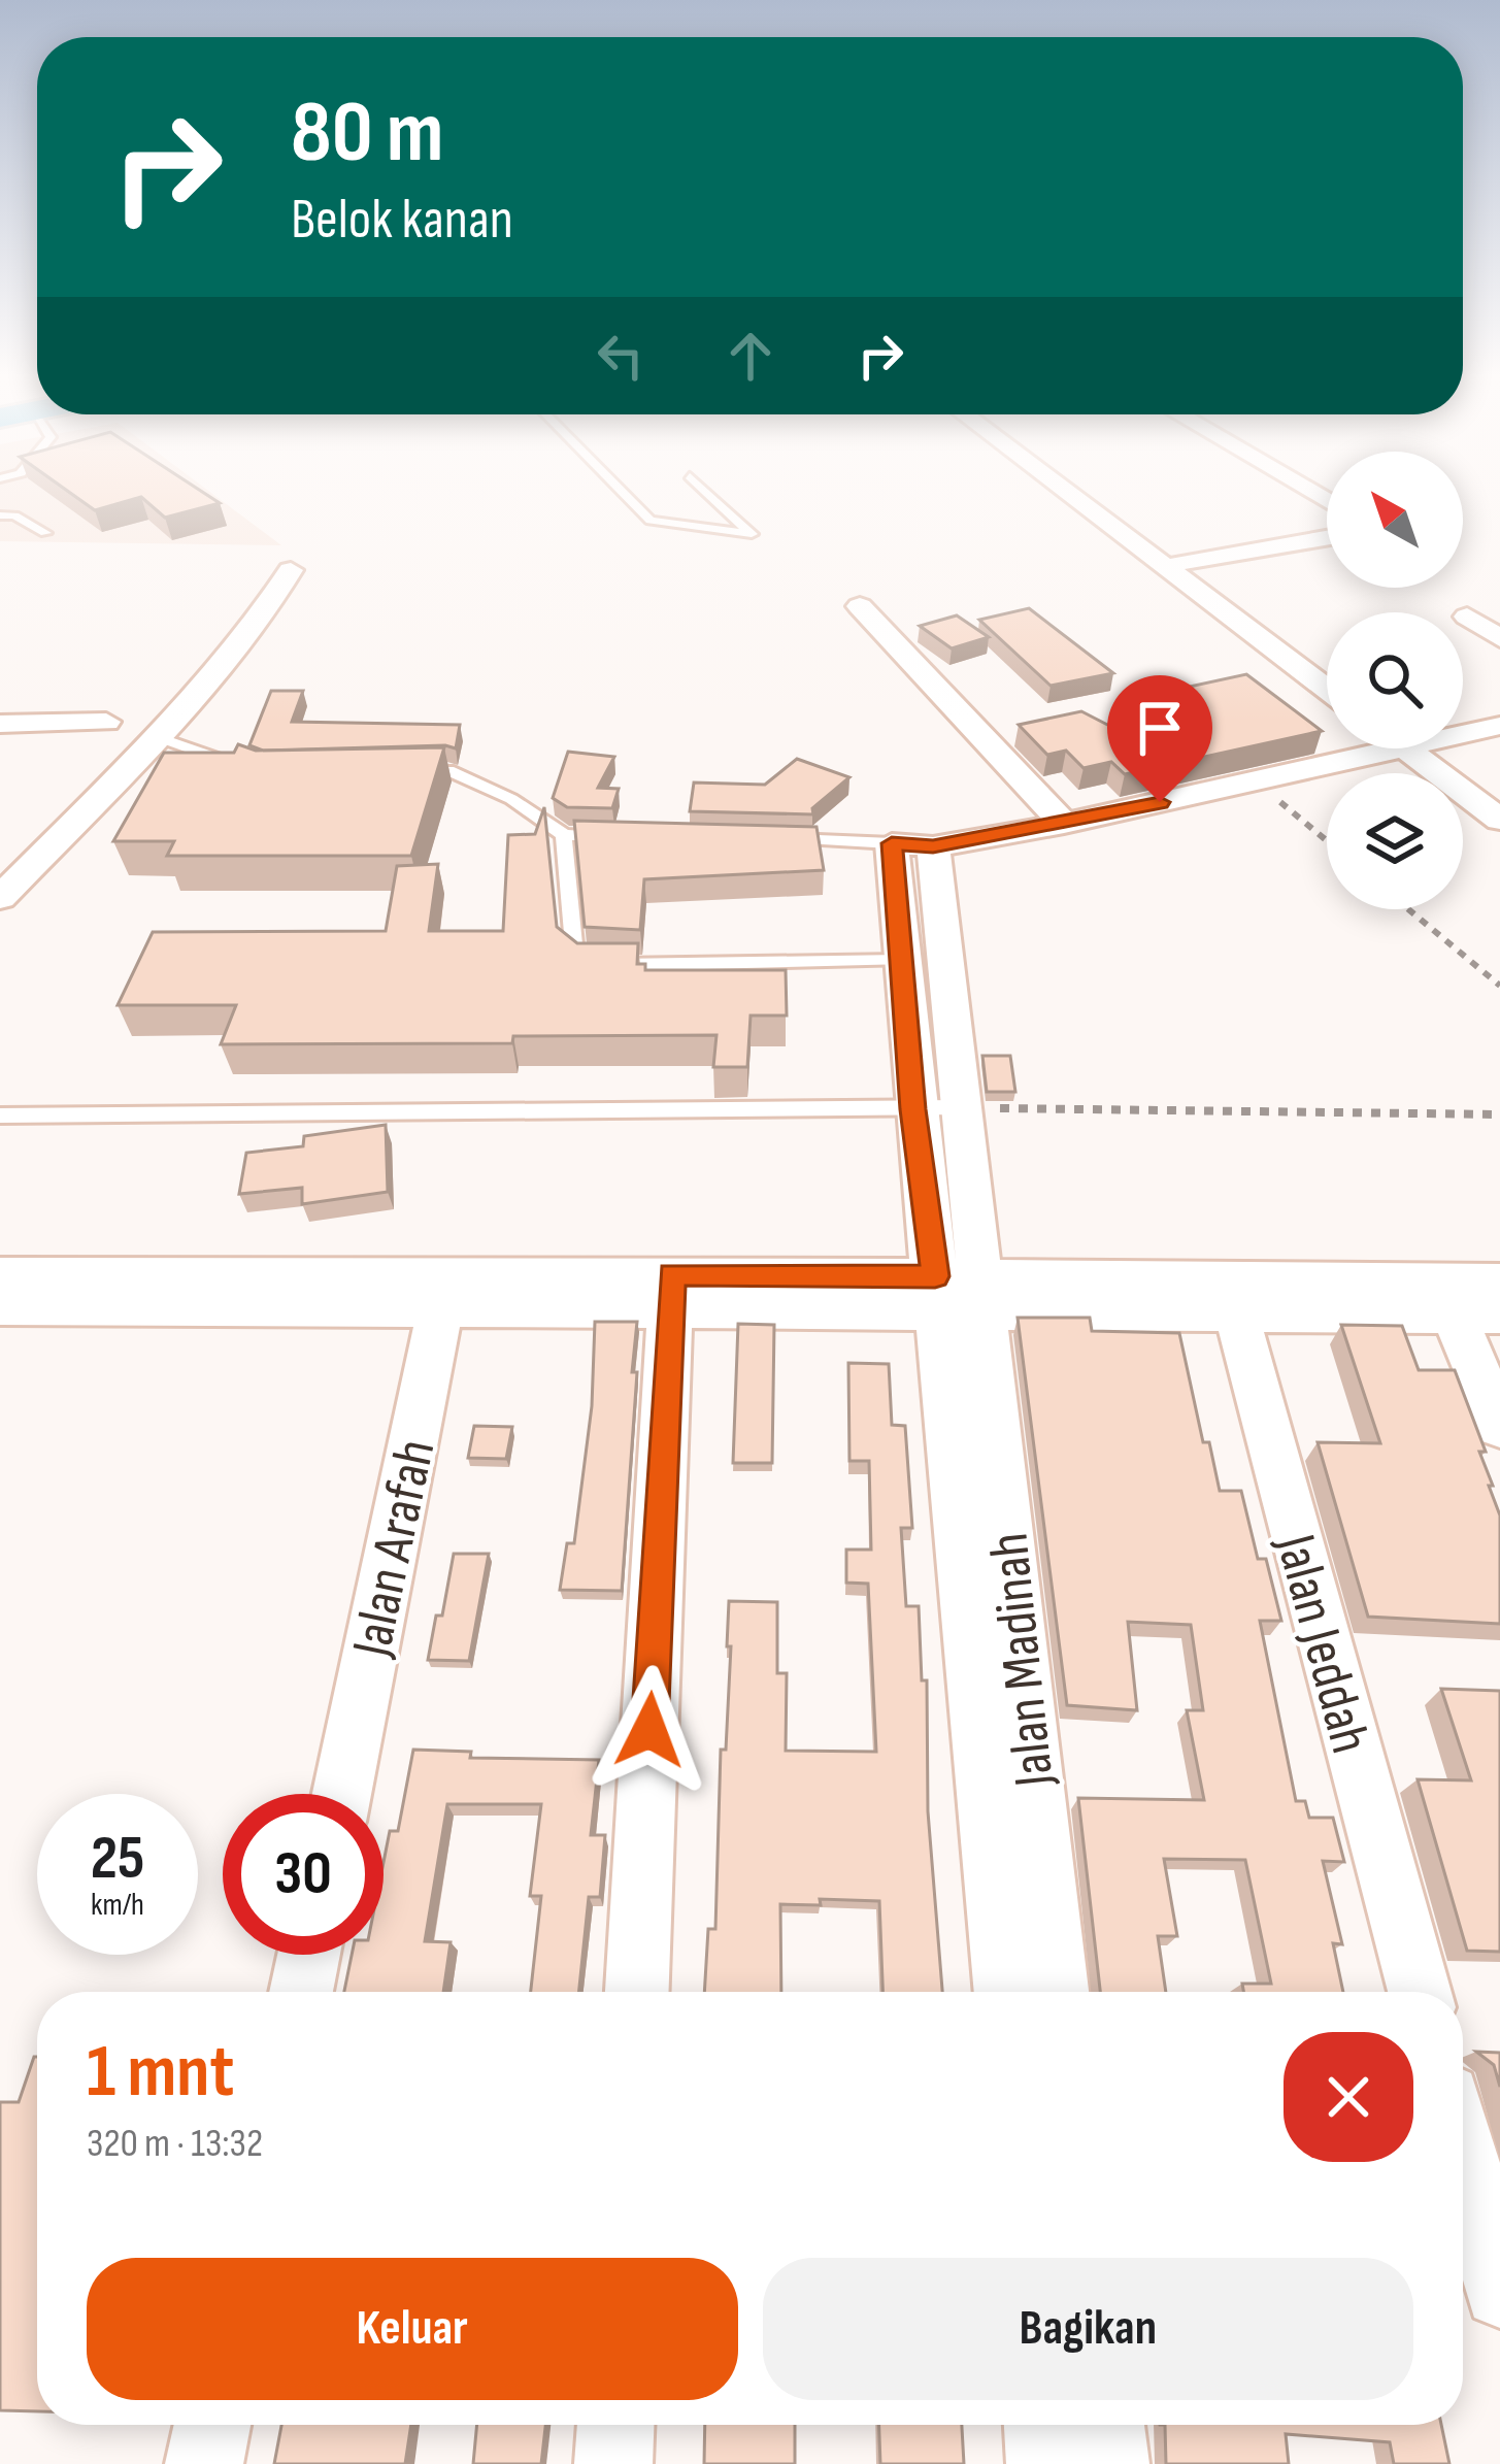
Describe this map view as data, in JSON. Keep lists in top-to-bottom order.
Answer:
{
  "streets": {
    "street": ["Jalan Arafah", "Jalan Jeddah", "Jalan Madinah"]
  },
  "north": "top left",
  "page": {
    "turn": ["80 m", "Belok kanan"],
    "speed": "25 km/h",
    "limit": "30",
    "heading": ["1 mnt", "320 m · 13:32"],
    "buttons": ["Keluar", "Bagikan"]
  }
}
